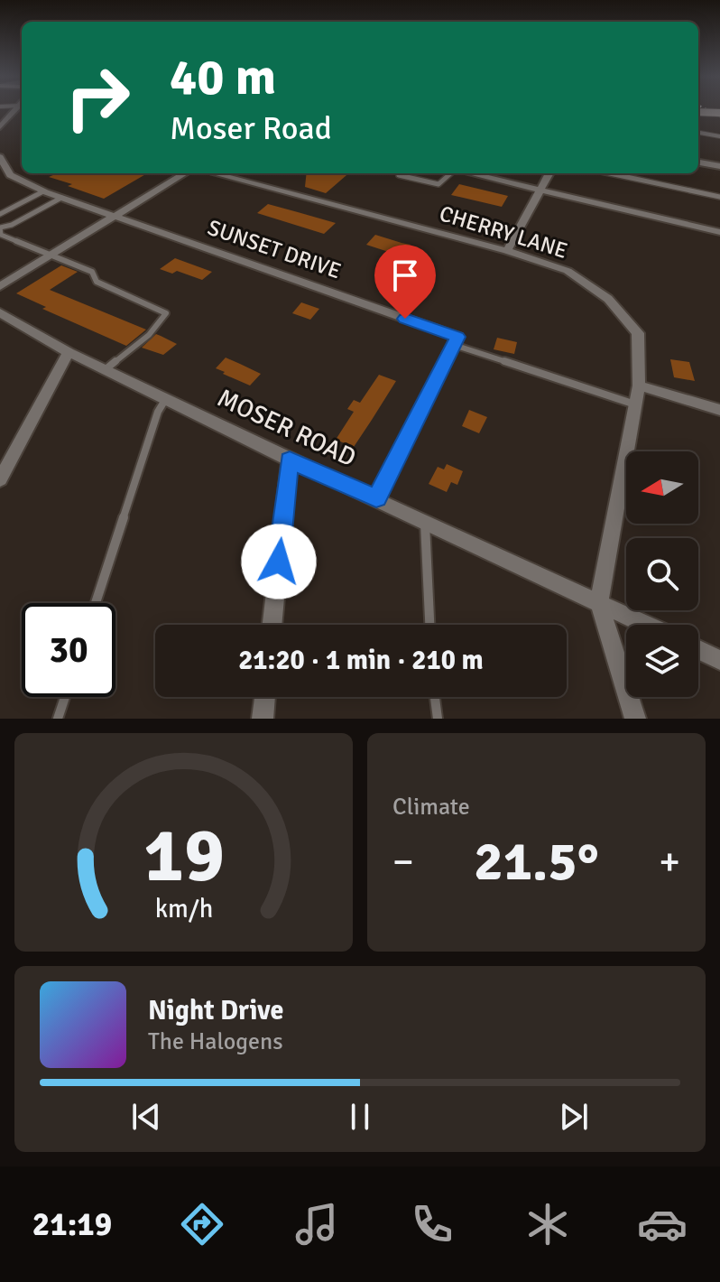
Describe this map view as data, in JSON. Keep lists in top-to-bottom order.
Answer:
{
  "streets": {
    "street": ["CHERRY LANE", "SUNSET DRIVE", "MOSER ROAD"]
  },
  "crossings": [
    ["CHERRY LANE", "MOSER ROAD"]
  ],
  "north": "left",
  "page": {
    "turn": ["40 m", "Moser Road"],
    "limit": "30",
    "trip": "21:20 · 1 min · 210 m",
    "tile": "Climate",
    "heat": ["−", "21.5°", "+"],
    "song": ["Night Drive", "The Halogens"],
    "tabs": "21:19",
    "gauge": ["19", "km/h"]
  }
}
